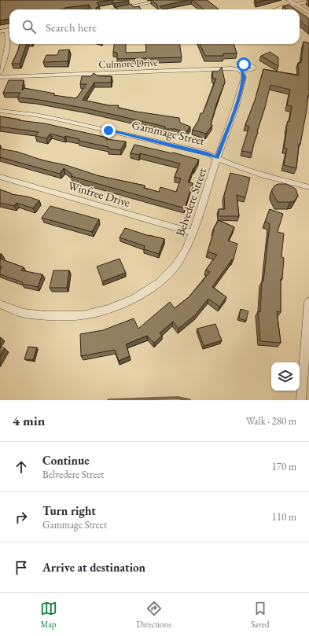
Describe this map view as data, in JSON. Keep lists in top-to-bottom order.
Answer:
{
  "streets": {
    "street": [
      "Culmore Drive",
      "Gammage Street",
      "Winfree Drive",
      "Belvedere Street"
    ]
  },
  "crossings": [
    ["Culmore Drive", "Belvedere Street"],
    ["Gammage Street", "Belvedere Street"],
    ["Winfree Drive", "Belvedere Street"]
  ],
  "page": {
    "search": "Search here",
    "heading": ["4 min", "Walk · 280 m"],
    "list": [
      ["Continue", "Belvedere Street", "170 m"],
      ["Turn right", "Gammage Street", "110 m"],
      "Arrive at destination"
    ],
    "nav": ["Map", "Directions", "Saved"]
  }
}
